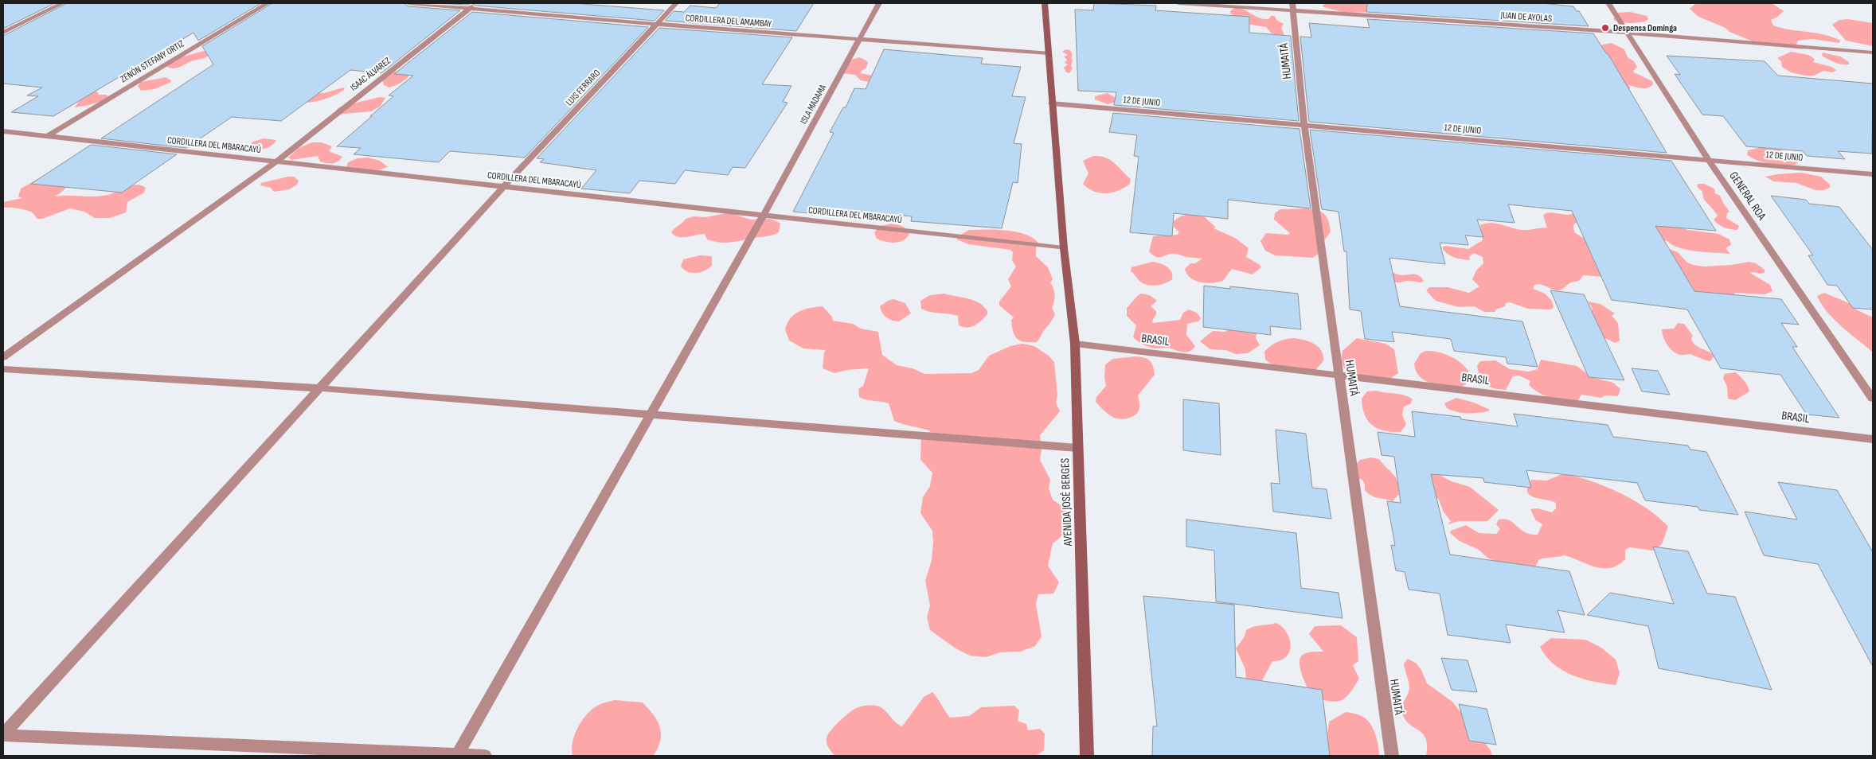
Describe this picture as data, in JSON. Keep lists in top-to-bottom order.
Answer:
{
  "streets": {
    "main road": ["AVENIDA JOSÉ BERGES"],
    "street": [
      "JUAN DE AYOLAS",
      "CORDILLERA DEL AMAMBAY",
      "ZENÓN STEFANY ORTIZ",
      "HUMAITÁ",
      "ISAAC ÁLVAREZ",
      "LUIS FERRARO",
      "12 DE JUNIO",
      "ISLA MADAMA",
      "CORDILLERA DEL MBARACAYÚ",
      "GENERAL ROA",
      "BRASIL"
    ]
  },
  "crossings": [
    ["JUAN DE AYOLAS", "HUMAITÁ"],
    ["JUAN DE AYOLAS", "GENERAL ROA"],
    ["CORDILLERA DEL AMAMBAY", "ISAAC ÁLVAREZ"],
    ["CORDILLERA DEL AMAMBAY", "LUIS FERRARO"],
    ["CORDILLERA DEL AMAMBAY", "ISLA MADAMA"],
    ["CORDILLERA DEL AMAMBAY", "AVENIDA JOSÉ BERGES"],
    ["ZENÓN STEFANY ORTIZ", "CORDILLERA DEL MBARACAYÚ"],
    ["HUMAITÁ", "12 DE JUNIO"],
    ["HUMAITÁ", "BRASIL"],
    ["ISAAC ÁLVAREZ", "CORDILLERA DEL MBARACAYÚ"],
    ["LUIS FERRARO", "CORDILLERA DEL MBARACAYÚ"],
    ["12 DE JUNIO", "GENERAL ROA"],
    ["12 DE JUNIO", "AVENIDA JOSÉ BERGES"],
    ["ISLA MADAMA", "CORDILLERA DEL MBARACAYÚ"],
    ["CORDILLERA DEL MBARACAYÚ", "AVENIDA JOSÉ BERGES"],
    ["BRASIL", "AVENIDA JOSÉ BERGES"]
  ],
  "places": ["Despensa Dominga"]
}
